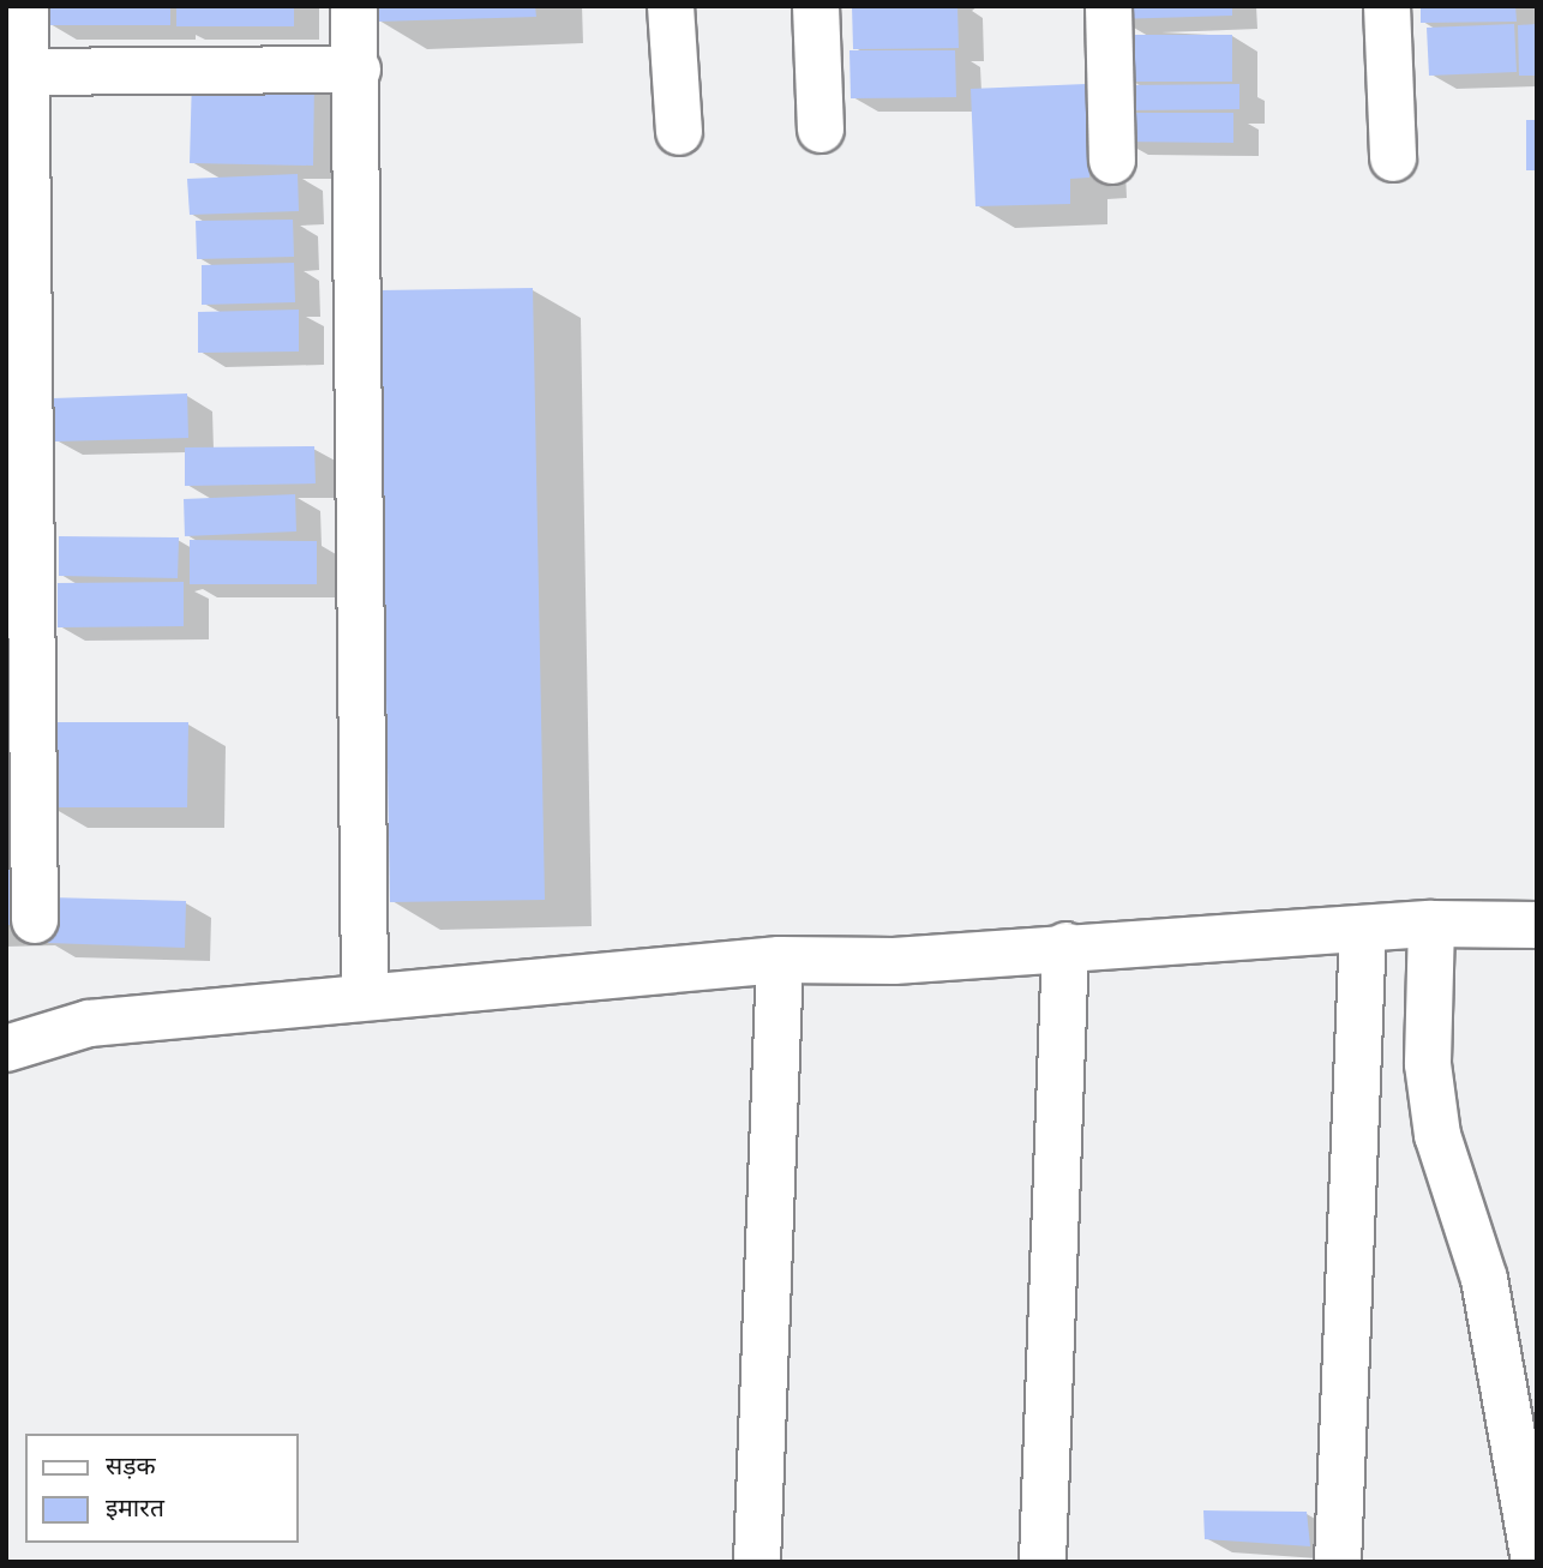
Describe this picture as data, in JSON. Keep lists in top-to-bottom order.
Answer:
{
  "legend": ["सड़क", "इमारत"]
}
